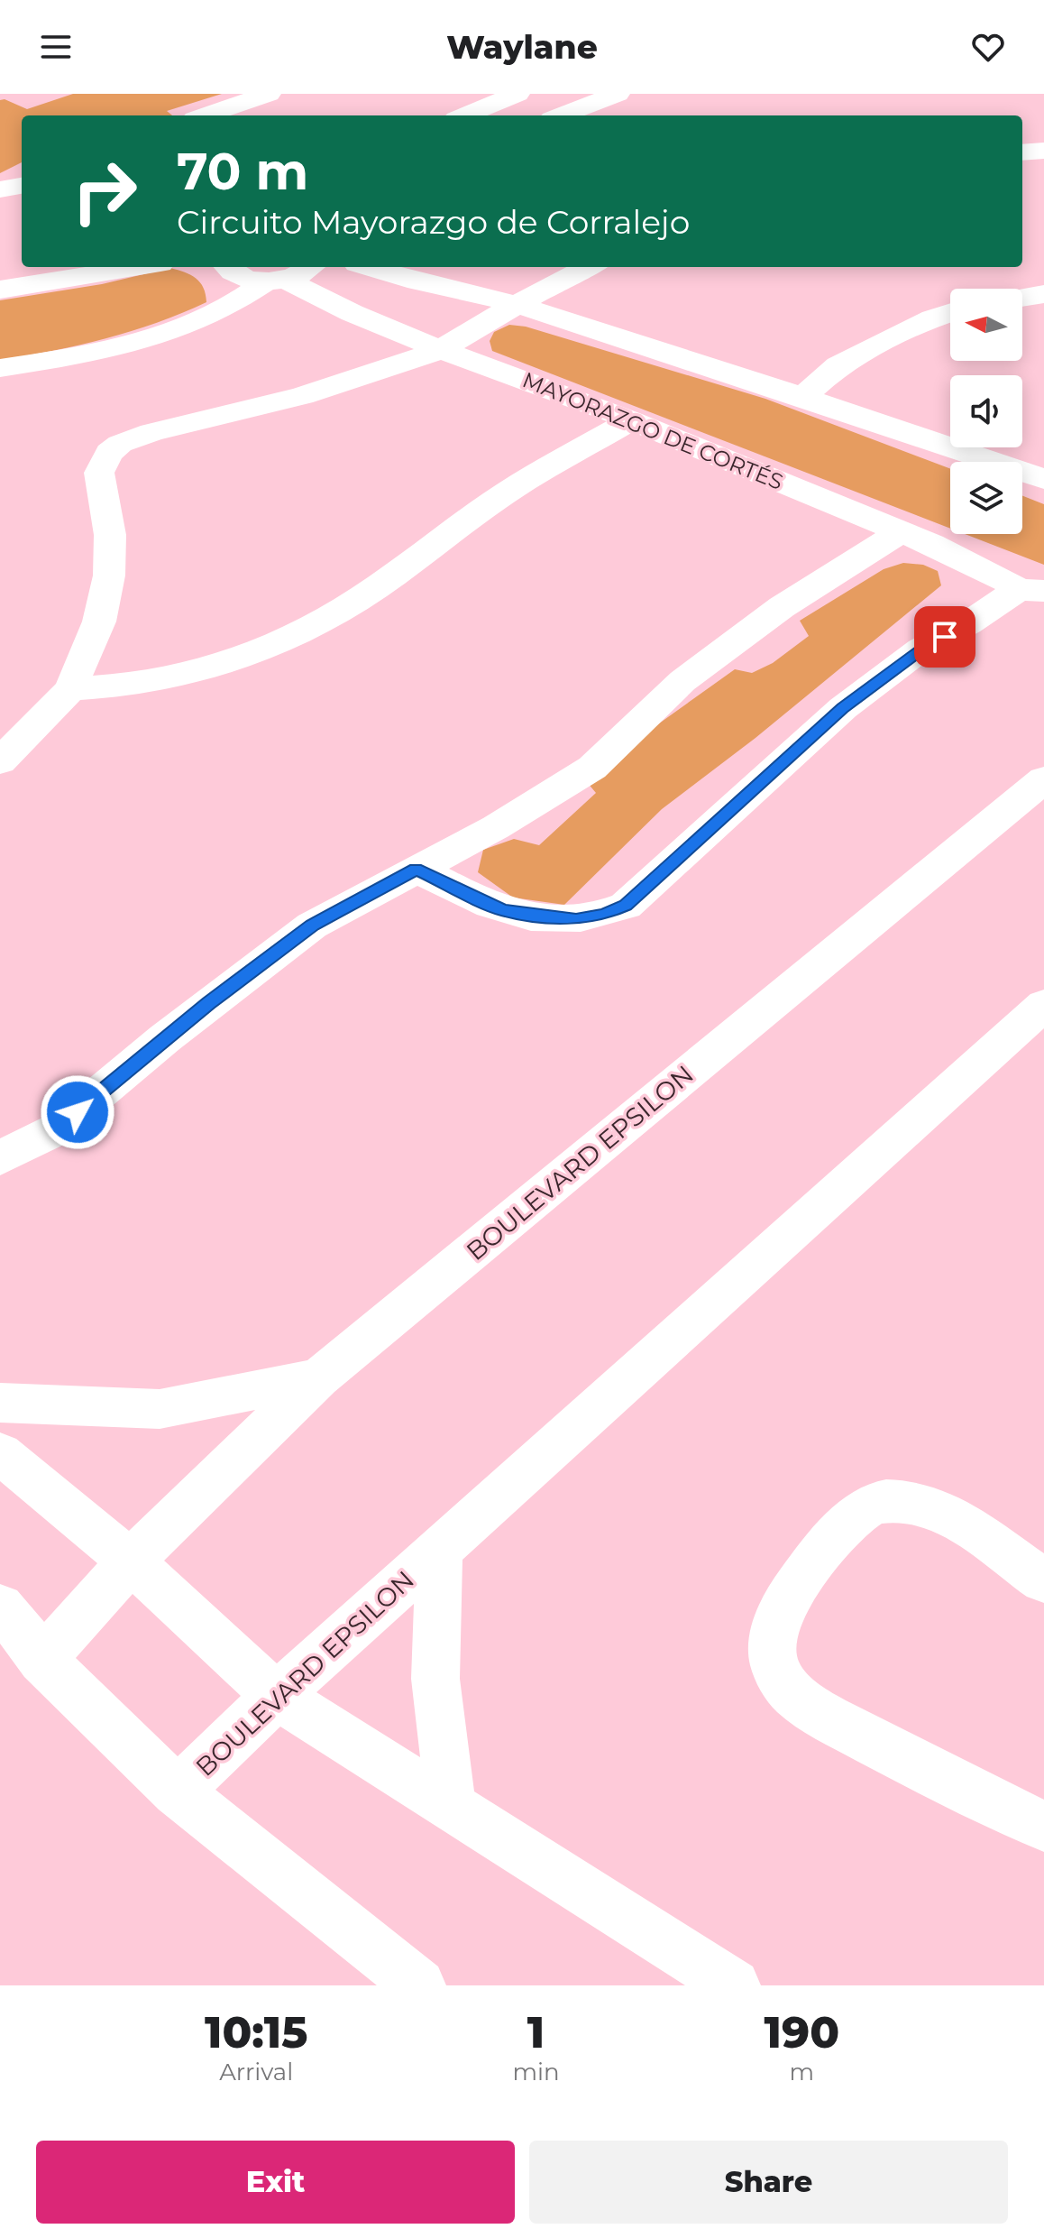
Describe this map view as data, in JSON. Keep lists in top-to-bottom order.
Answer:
{
  "streets": {
    "street": ["MAYORAZGO DE CORTÉS", "BOULEVARD EPSILON"]
  },
  "north": "left",
  "page": {
    "header": "Waylane",
    "turn": ["70 m", "Circuito Mayorazgo de Corralejo"],
    "eta": [
      "10:15",
      "Arrival",
      "1",
      "min",
      "190",
      "m"
    ],
    "buttons": ["Exit", "Share"]
  }
}
